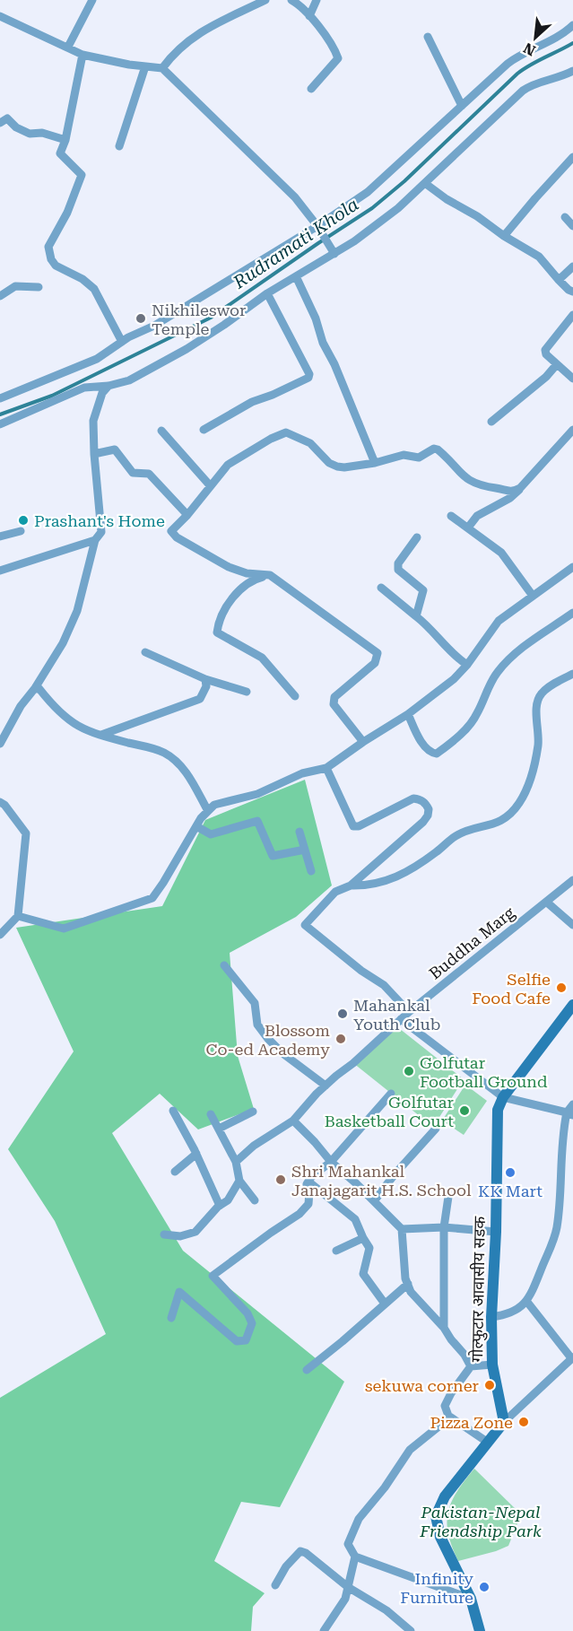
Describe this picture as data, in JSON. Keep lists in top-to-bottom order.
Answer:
{
  "streets": {
    "main road": ["गोल्फुटार आवासीय सडक"],
    "street": ["Buddha Marg"]
  },
  "water": ["Rudramati Khola"],
  "parks": ["Pakistan-Nepal Friendship Park"],
  "places": [
    "Nikhileswor Temple",
    "Prashant's Home",
    "Selfie Food Cafe",
    "Mahankal Youth Club",
    "Blossom Co-ed Academy",
    "Golfutar Football Ground",
    "Golfutar Basketball Court",
    "KK Mart",
    "Shri Mahankal Janajagarit H.S. School",
    "sekuwa corner",
    "Pizza Zone",
    "Infinity Furniture"
  ],
  "north": "bottom left"
}
